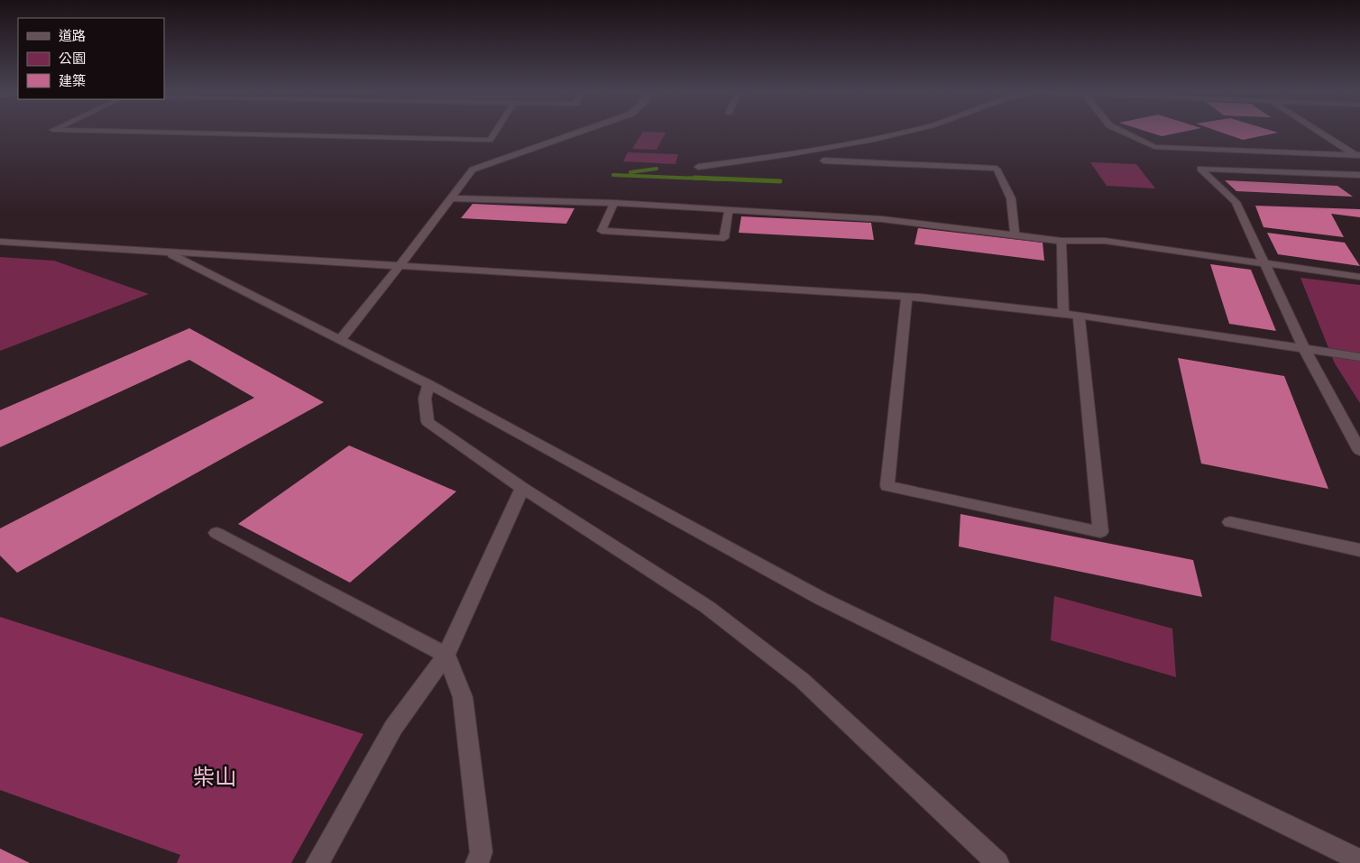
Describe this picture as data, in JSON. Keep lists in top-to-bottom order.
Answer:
{
  "parks": ["柴山"],
  "legend": ["道路", "公園", "建築"]
}
